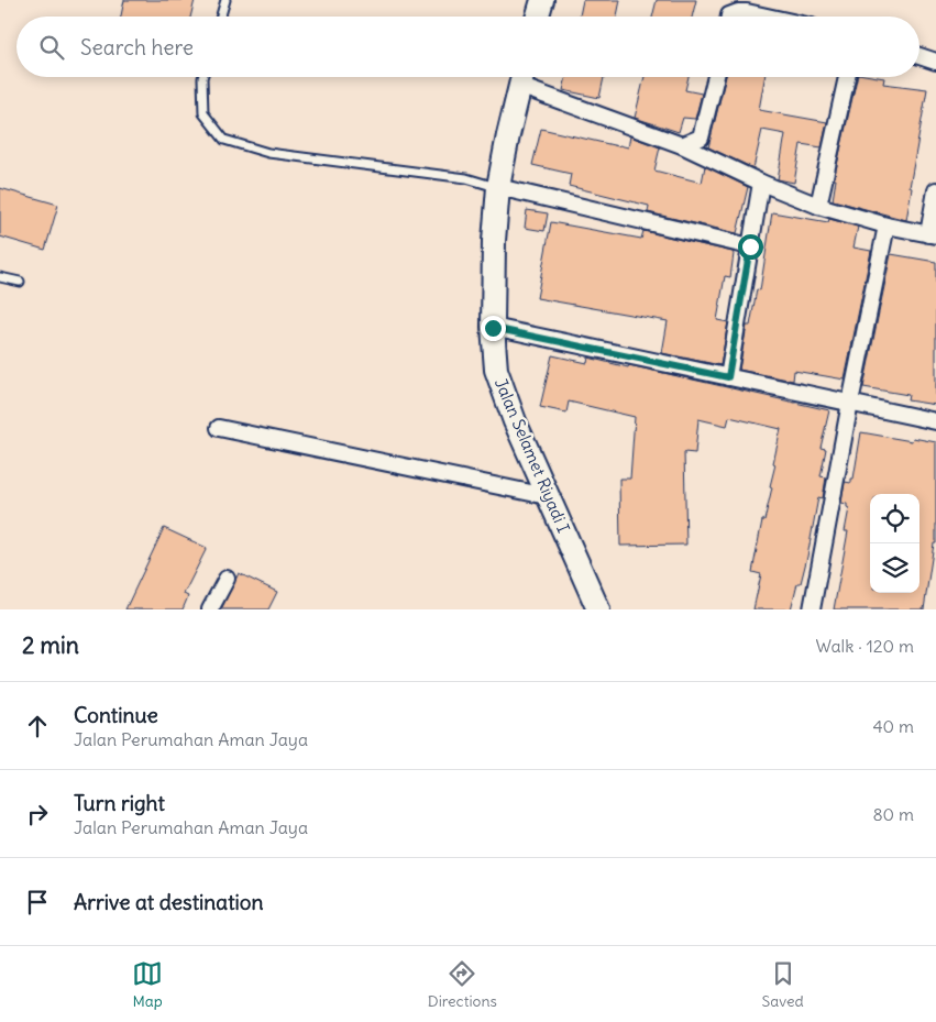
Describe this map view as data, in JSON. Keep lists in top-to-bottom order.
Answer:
{
  "streets": {
    "main road": ["Jalan Selamet Riyadi I"]
  },
  "page": {
    "search": "Search here",
    "heading": ["2 min", "Walk · 120 m"],
    "list": [
      ["Continue", "Jalan Perumahan Aman Jaya", "40 m"],
      ["Turn right", "Jalan Perumahan Aman Jaya", "80 m"],
      "Arrive at destination"
    ],
    "nav": ["Map", "Directions", "Saved"]
  }
}
